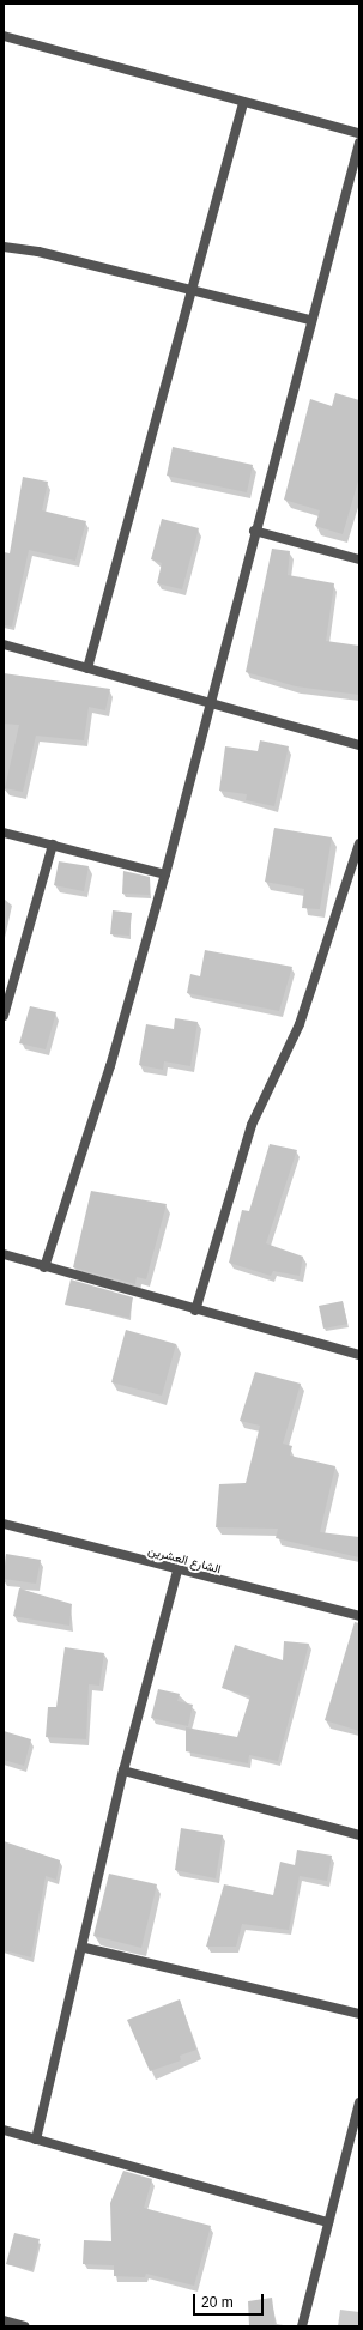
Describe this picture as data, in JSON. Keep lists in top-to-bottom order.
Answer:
{
  "streets": {
    "street": ["الشارع العشرين"]
  },
  "scale_bar": "20 m"
}
